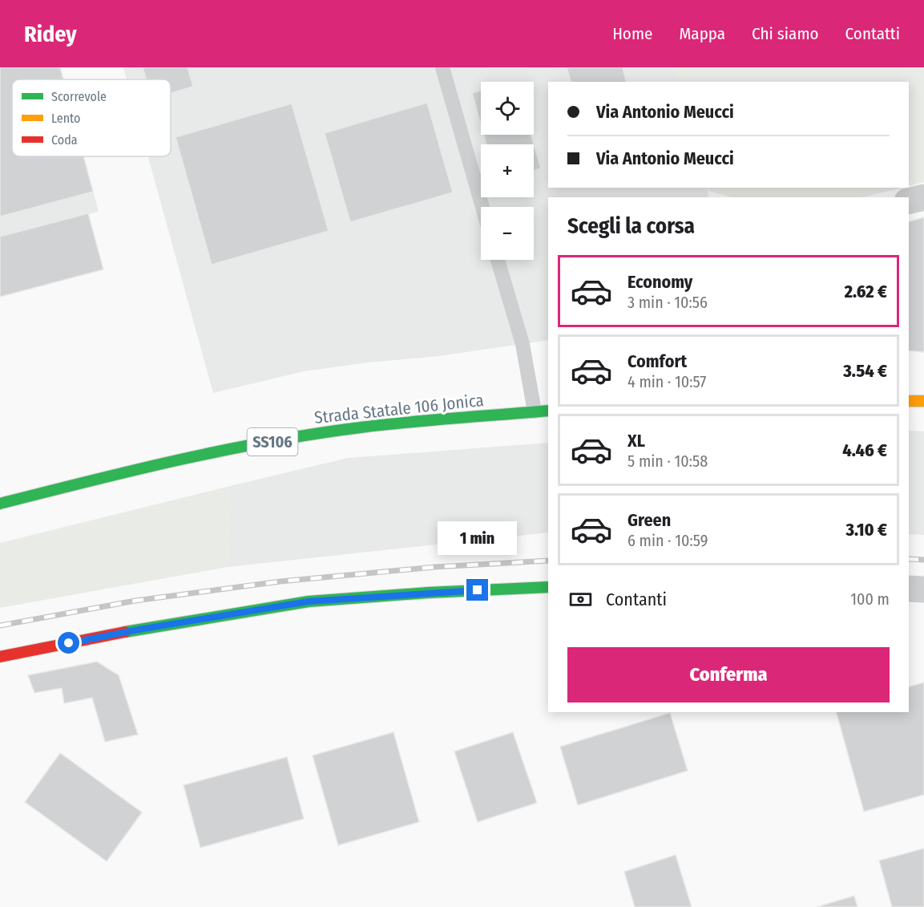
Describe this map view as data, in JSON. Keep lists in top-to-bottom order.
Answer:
{
  "streets": {
    "main road": ["Strada Statale 106 Jonica", "SS106"]
  },
  "legend": ["Scorrevole", "Lento", "Coda"],
  "page": {
    "header": "Ridey",
    "nav": [
      "Home",
      "Mappa",
      "Chi siamo",
      "Contatti"
    ],
    "map_buttons": ["+", "−"],
    "banner": ["Via Antonio Meucci", "Via Antonio Meucci"],
    "heading": "Scegli la corsa",
    "list": [
      {
        "name": "Economy",
        "note": "3 min · 10:56",
        "value": "2.62 €"
      },
      {
        "name": "Comfort",
        "note": "4 min · 10:57",
        "value": "3.54 €"
      },
      {
        "name": "XL",
        "note": "5 min · 10:58",
        "value": "4.46 €"
      },
      {
        "name": "Green",
        "note": "6 min · 10:59",
        "value": "3.10 €"
      }
    ],
    "bubble": "1 min",
    "pay": ["Contanti", "100 m"],
    "buttons": "Conferma"
  }
}
